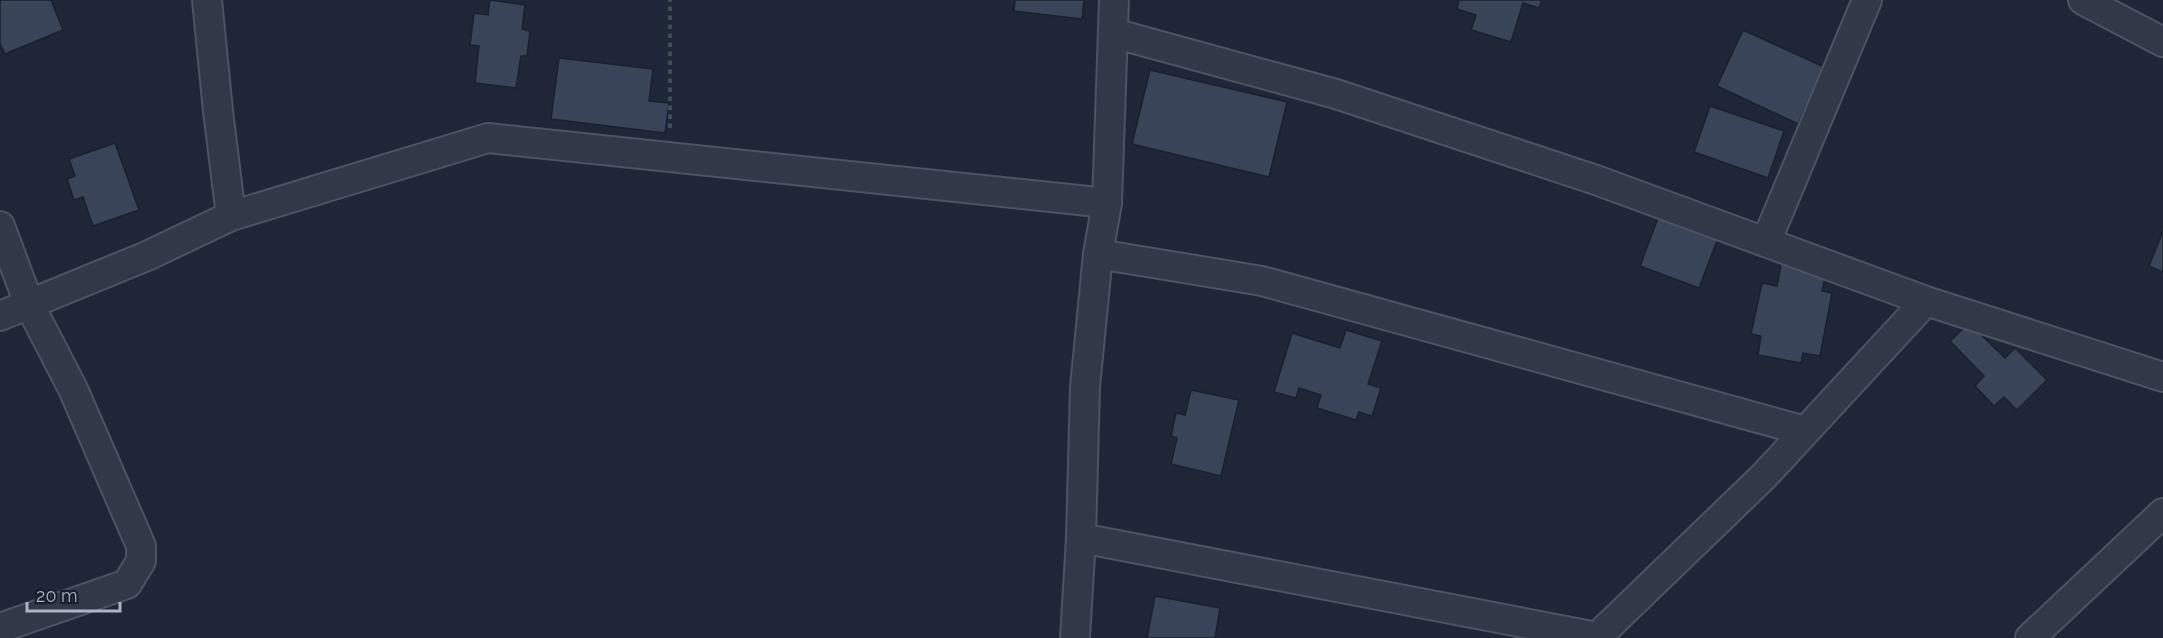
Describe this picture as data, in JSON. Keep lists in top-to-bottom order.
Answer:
{
  "scale_bar": "20 m"
}
